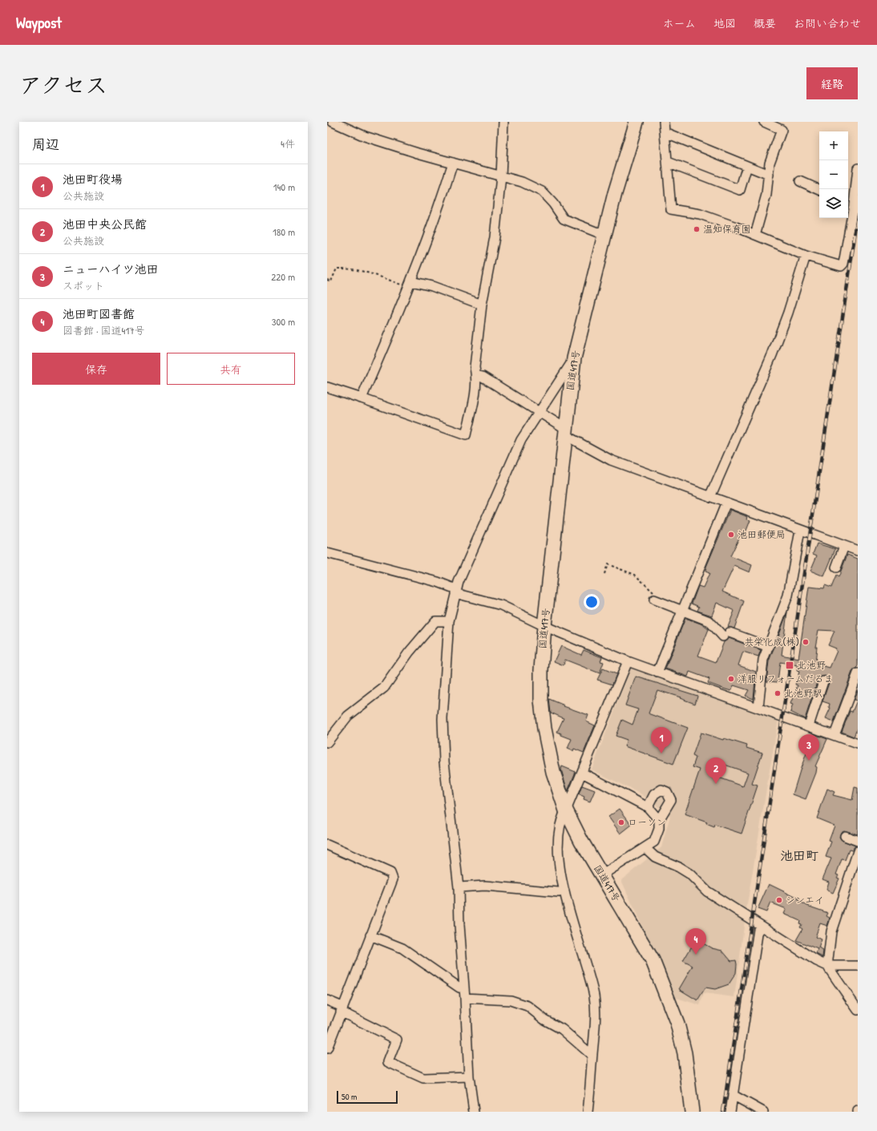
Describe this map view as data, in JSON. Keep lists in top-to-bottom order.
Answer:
{
  "streets": {
    "highway": ["国道417号"]
  },
  "districts": ["池田町"],
  "places": {
    "other": [
      "温知保育園",
      "池田郵便局",
      "共栄化成(株)",
      "洋服リフォームだるま",
      "北池野駅",
      "ローソン",
      "シンエイ"
    ],
    "transit": ["北池野"]
  },
  "scale_bar": "50 m",
  "page": {
    "header": "Waypost",
    "nav": [
      "ホーム",
      "地図",
      "概要",
      "お問い合わせ"
    ],
    "title": "アクセス",
    "buttons": [
      "経路",
      ["保存", "共有"]
    ],
    "heading": ["周辺", "4件"],
    "map_buttons": ["+", "−"],
    "list": [
      {
        "mark": "1",
        "name": "池田町役場",
        "note": "公共施設",
        "value": "140 m"
      },
      {
        "mark": "2",
        "name": "池田中央公民館",
        "note": "公共施設",
        "value": "180 m"
      },
      {
        "mark": "3",
        "name": "ニューハイツ池田",
        "note": "スポット",
        "value": "220 m"
      },
      {
        "mark": "4",
        "name": "池田町図書館",
        "note": "図書館 · 国道417号",
        "value": "300 m"
      }
    ],
    "pins": [
      "1",
      "3",
      "2",
      "4"
    ],
    "scale": "50 m"
  }
}
